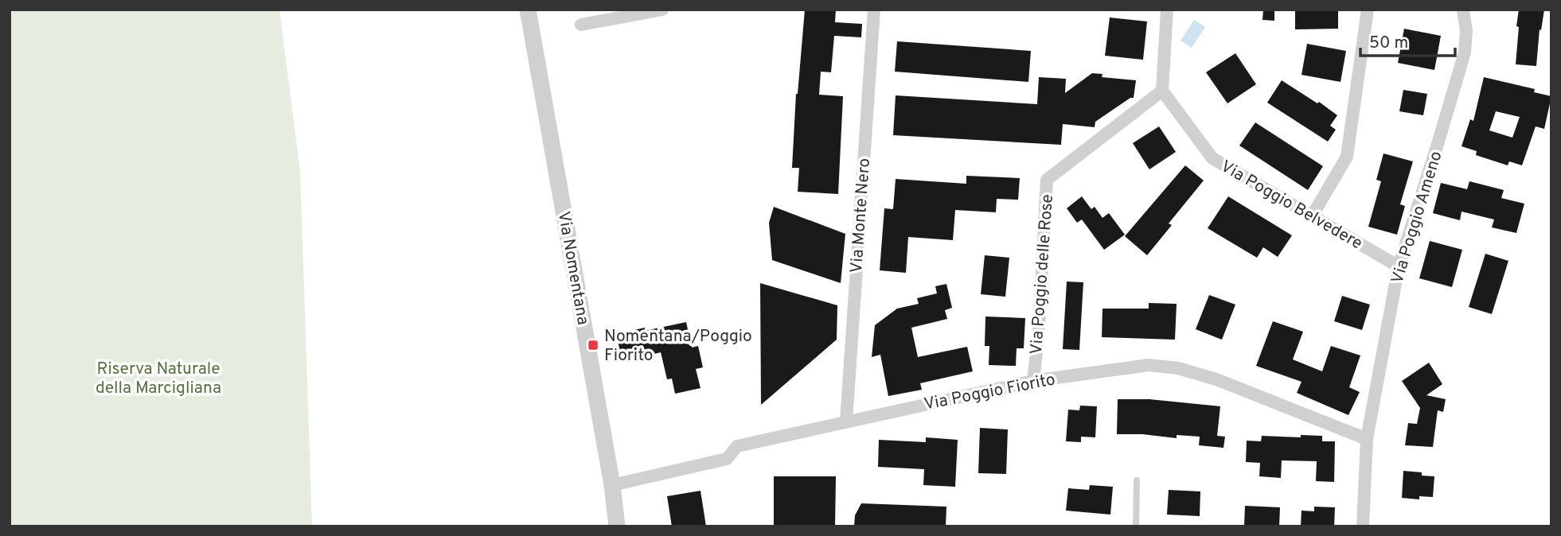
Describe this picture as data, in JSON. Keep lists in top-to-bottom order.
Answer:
{
  "streets": {
    "street": [
      "Via Poggio Belvedere",
      "Via Monte Nero",
      "Via Poggio Ameno",
      "Via Nomentana",
      "Via Poggio delle Rose",
      "Via Poggio Fiorito"
    ]
  },
  "crossings": [
    ["Via Poggio Belvedere", "Via Poggio Ameno"],
    ["Via Poggio Belvedere", "Via Poggio delle Rose"],
    ["Via Monte Nero", "Via Poggio Fiorito"],
    ["Via Poggio Ameno", "Via Poggio Fiorito"],
    ["Via Nomentana", "Via Poggio Fiorito"],
    ["Via Poggio delle Rose", "Via Poggio Fiorito"]
  ],
  "parks": ["Riserva Naturale della Marcigliana"],
  "places": {
    "transit": ["Nomentana/Poggio Fiorito"]
  },
  "scale_bar": "50 m"
}
